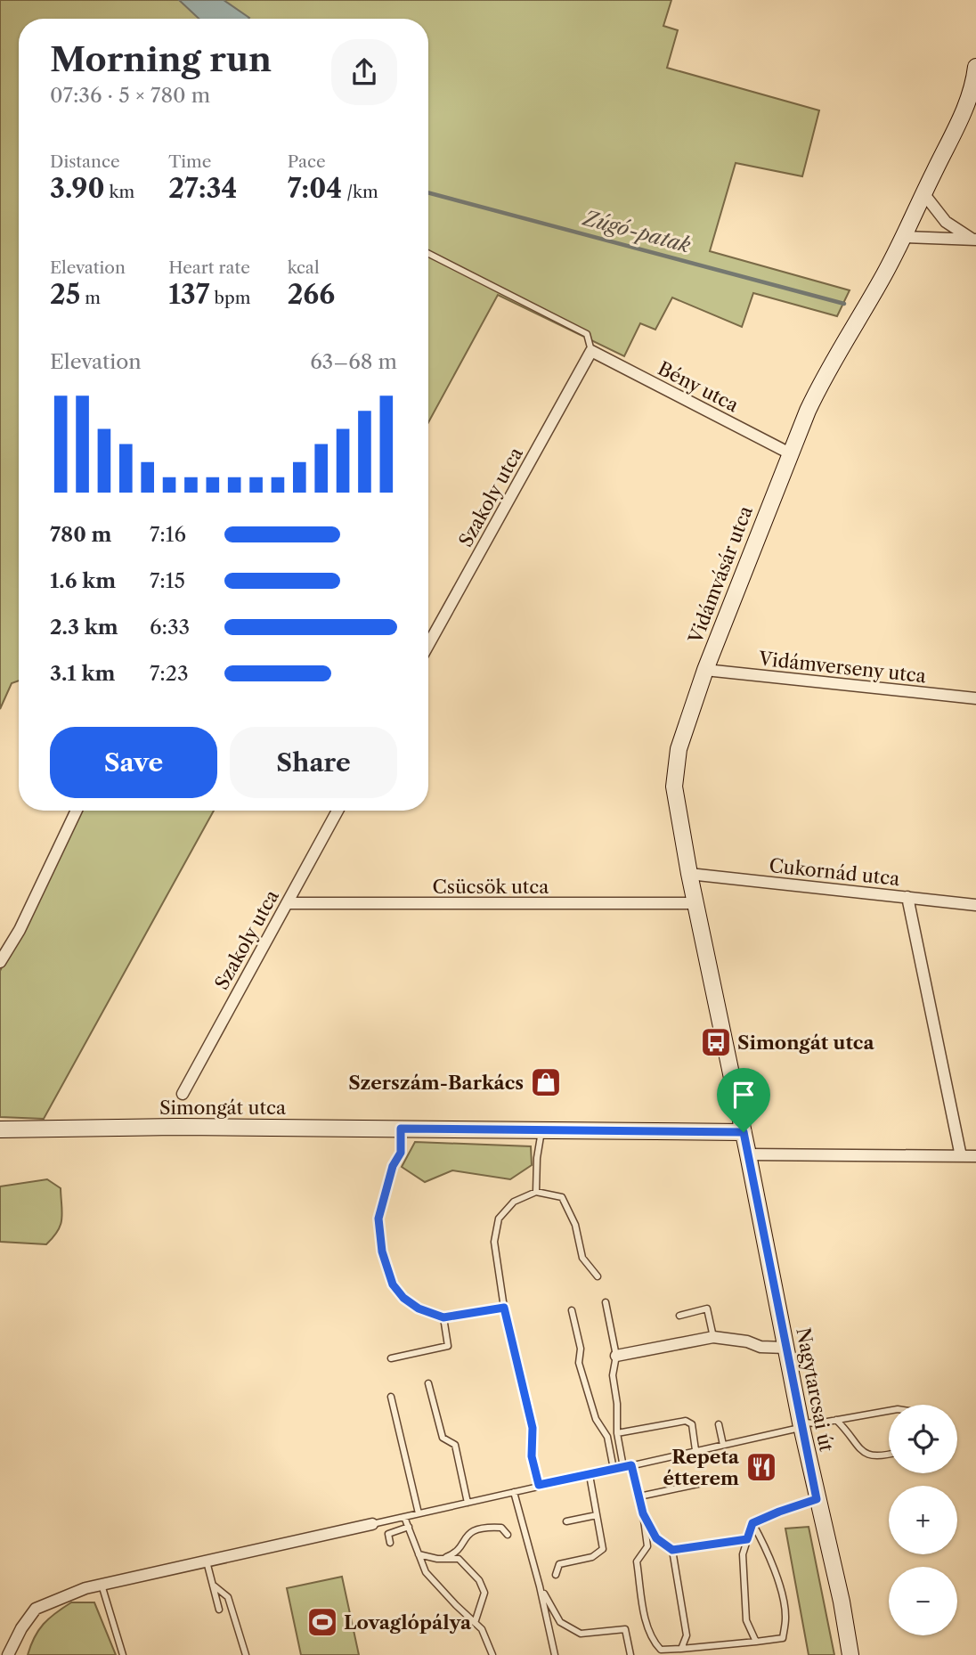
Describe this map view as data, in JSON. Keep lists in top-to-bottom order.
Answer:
{
  "streets": {
    "main road": ["Vidámvásár utca", "Simongát utca", "Nagytarcsai út"],
    "street": [
      "Bény utca",
      "Szakoly utca",
      "Vidámverseny utca",
      "Cukornád utca",
      "Csücsök utca"
    ]
  },
  "crossings": [
    ["Bény utca", "Szakoly utca"],
    ["Bény utca", "Vidámvásár utca"],
    ["Szakoly utca", "Csücsök utca"],
    ["Vidámvásár utca", "Vidámverseny utca"],
    ["Vidámvásár utca", "Cukornád utca"],
    ["Vidámvásár utca", "Csücsök utca"],
    ["Vidámvásár utca", "Simongát utca"],
    ["Vidámvásár utca", "Nagytarcsai út"],
    ["Simongát utca", "Nagytarcsai út"]
  ],
  "water": ["Zúgó-patak"],
  "places": {
    "bus stop": ["Simongát utca"],
    "shop": ["Szerszám-Barkács"],
    "restaurant": ["Repeta étterem"],
    "sports": ["Lovaglópálya"]
  },
  "page": {
    "heading": ["Morning run", "07:36 · 5 × 780 m"],
    "stats": [
      ["Distance", "3.90 km"],
      ["Time", "27:34"],
      ["Pace", "7:04 /km"],
      ["Elevation", "25 m"],
      ["Heart rate", "137 bpm"],
      ["kcal", "266"]
    ],
    "chart": ["Elevation", "63–68 m"],
    "list": [
      {
        "name": "780 m",
        "note": "7:16"
      },
      {
        "name": "1.6 km",
        "note": "7:15"
      },
      {
        "name": "2.3 km",
        "note": "6:33"
      },
      {
        "name": "3.1 km",
        "note": "7:23"
      }
    ],
    "buttons": ["Save", "Share"],
    "map_buttons": ["+", "−"]
  }
}
